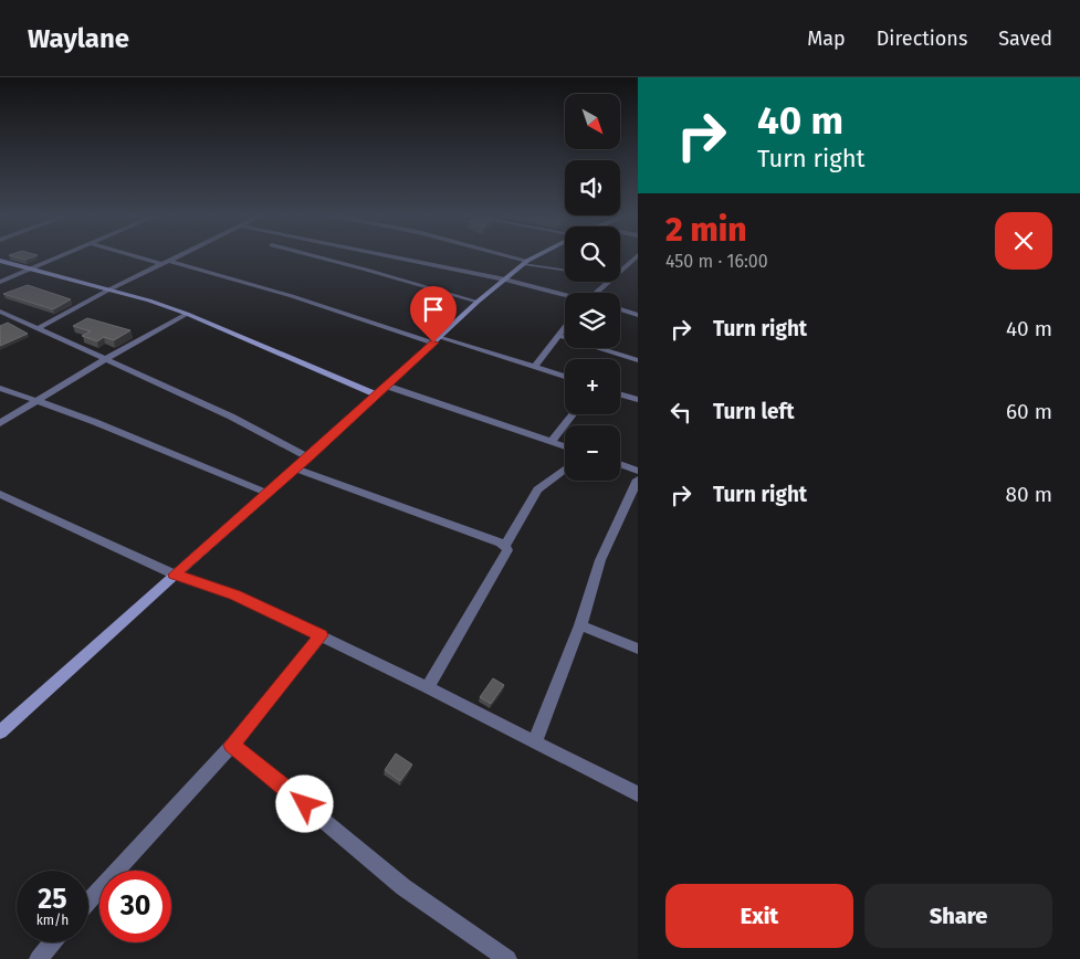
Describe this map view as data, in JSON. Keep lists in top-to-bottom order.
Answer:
{
  "north": "bottom right",
  "page": {
    "header": "Waylane",
    "nav": ["Map", "Directions", "Saved"],
    "turn": ["40 m", "Turn right"],
    "map_buttons": ["+", "−"],
    "heading": ["2 min", "450 m · 16:00"],
    "list": [
      {
        "name": "Turn right",
        "value": "40 m"
      },
      {
        "name": "Turn left",
        "value": "60 m"
      },
      {
        "name": "Turn right",
        "value": "80 m"
      }
    ],
    "speed": "25 km/h",
    "limit": "30",
    "buttons": ["Exit", "Share"]
  }
}
